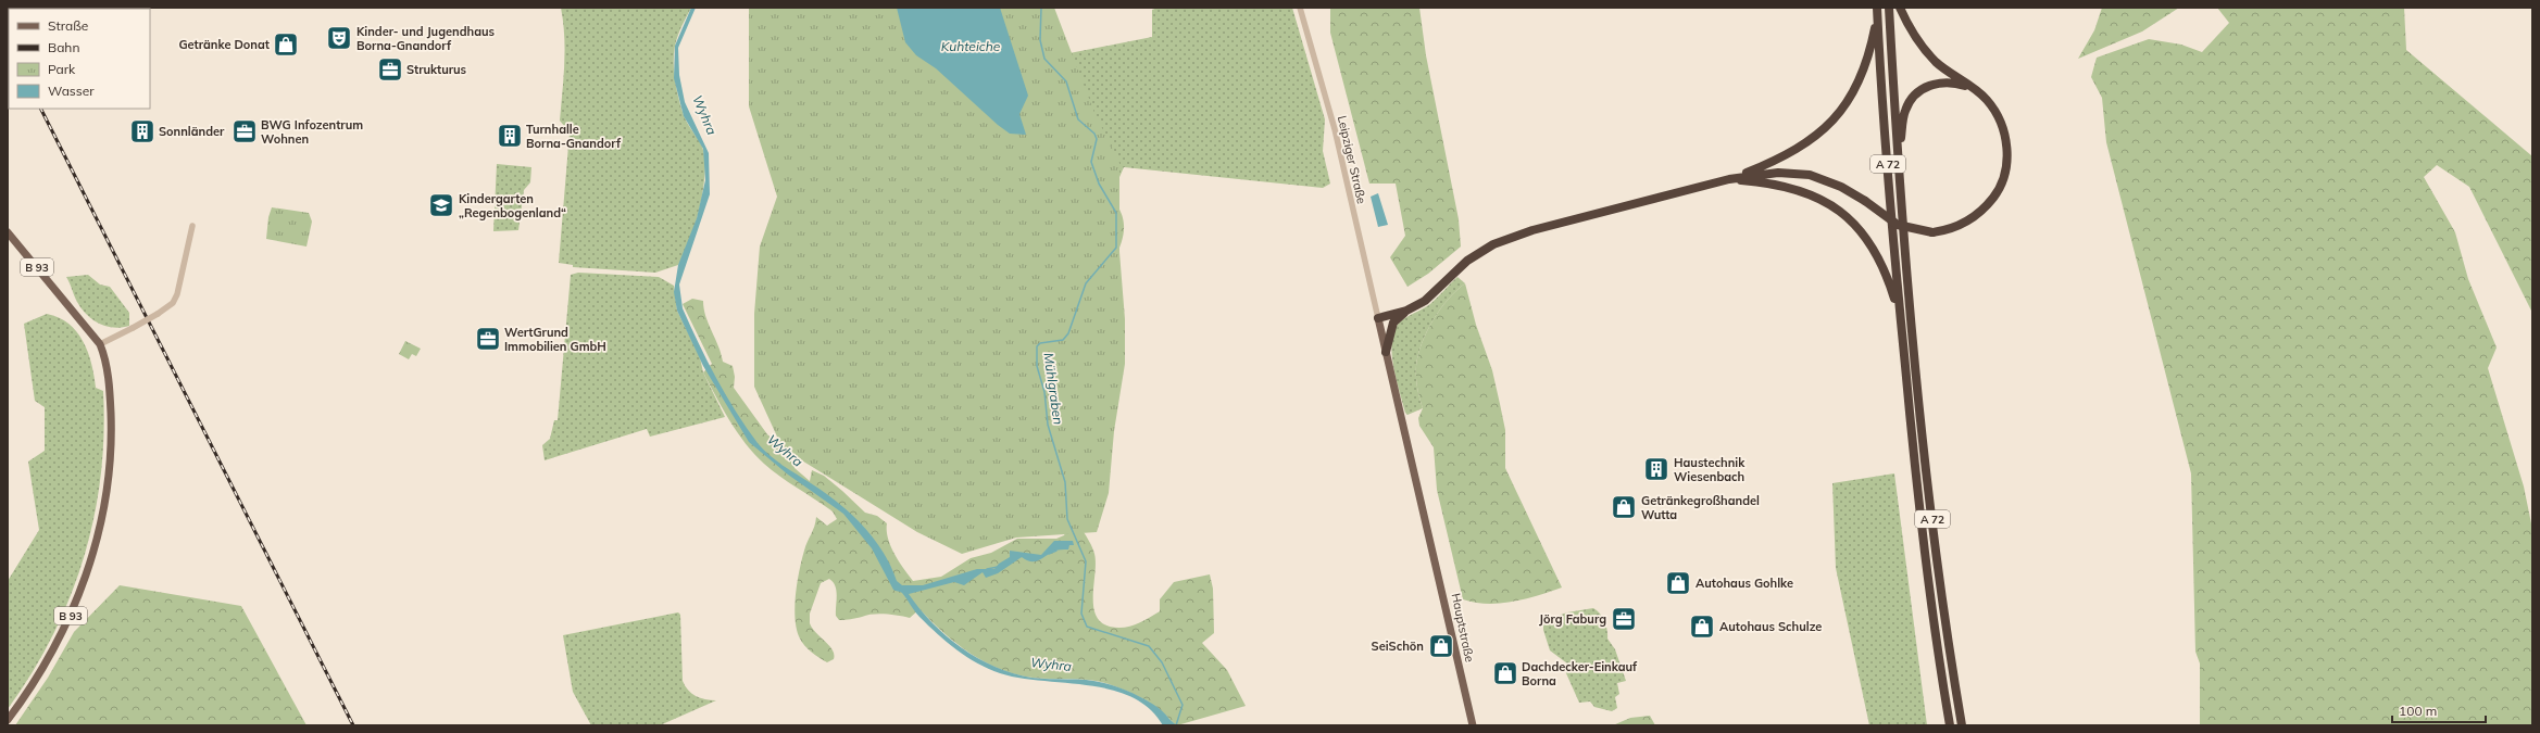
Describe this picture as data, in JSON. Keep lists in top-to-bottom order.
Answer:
{
  "streets": {
    "highway": ["A 72"],
    "main road": ["B 93", "Hauptstraße"],
    "street": ["Leipziger Straße"]
  },
  "crossings": [
    ["Leipziger Straße", "Hauptstraße"]
  ],
  "water": ["Kuhteiche", "Wyhra", "Mühlgraben"],
  "places": {
    "theatre": ["Kinder- und Jugendhaus Borna-Gnandorf"],
    "shop": [
      "Getränke Donat",
      "Getränkegroßhandel Wutta",
      "Autohaus Gohlke",
      "Autohaus Schulze",
      "SeiSchön",
      "Dachdecker-Einkauf Borna"
    ],
    "office": [
      "Strukturus",
      "BWG Infozentrum Wohnen",
      "WertGrund Immobilien GmbH",
      "Jörg Faburg"
    ],
    "building": ["Sonnländer", "Turnhalle Borna-Gnandorf", "Haustechnik Wiesenbach"],
    "school or university": ["Kindergarten „Regenbogenland“"]
  },
  "legend": [
    "Straße",
    "Bahn",
    "Park",
    "Wasser"
  ],
  "scale_bar": "100 m"
}
